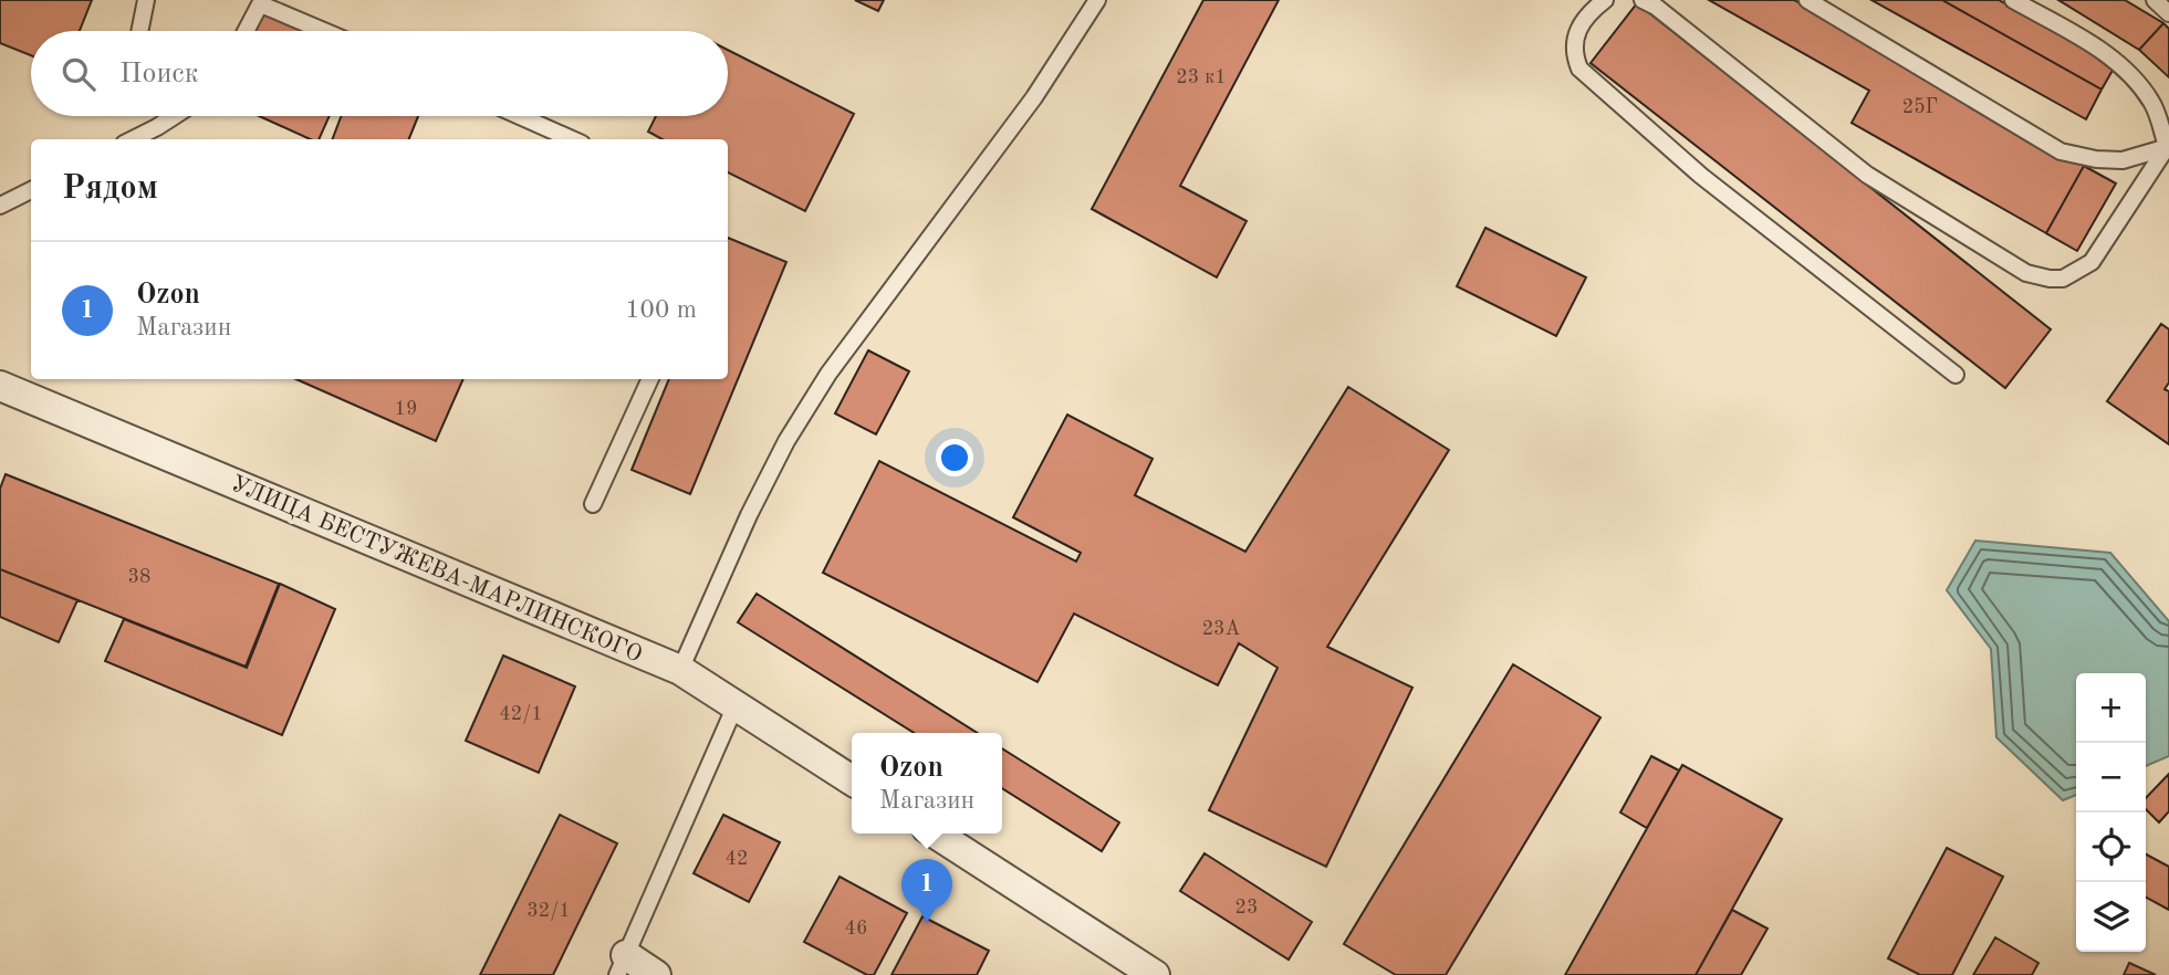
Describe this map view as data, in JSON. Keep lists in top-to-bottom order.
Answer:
{
  "streets": {
    "street": ["УЛИЦА БЕСТУЖЕВА-МАРЛИНСКОГО"]
  },
  "house_numbers": [
    "23 к1",
    "25Г",
    "19",
    "38",
    "23А",
    "42/1",
    "42",
    "23",
    "32/1",
    "46"
  ],
  "page": {
    "search": "Поиск",
    "heading": "Рядом",
    "list": [
      {
        "mark": "1",
        "name": "Ozon",
        "note": "Магазин",
        "value": "100 m"
      }
    ],
    "map_buttons": ["+", "−"],
    "popup": ["Ozon", "Магазин"],
    "pins": "1"
  }
}
